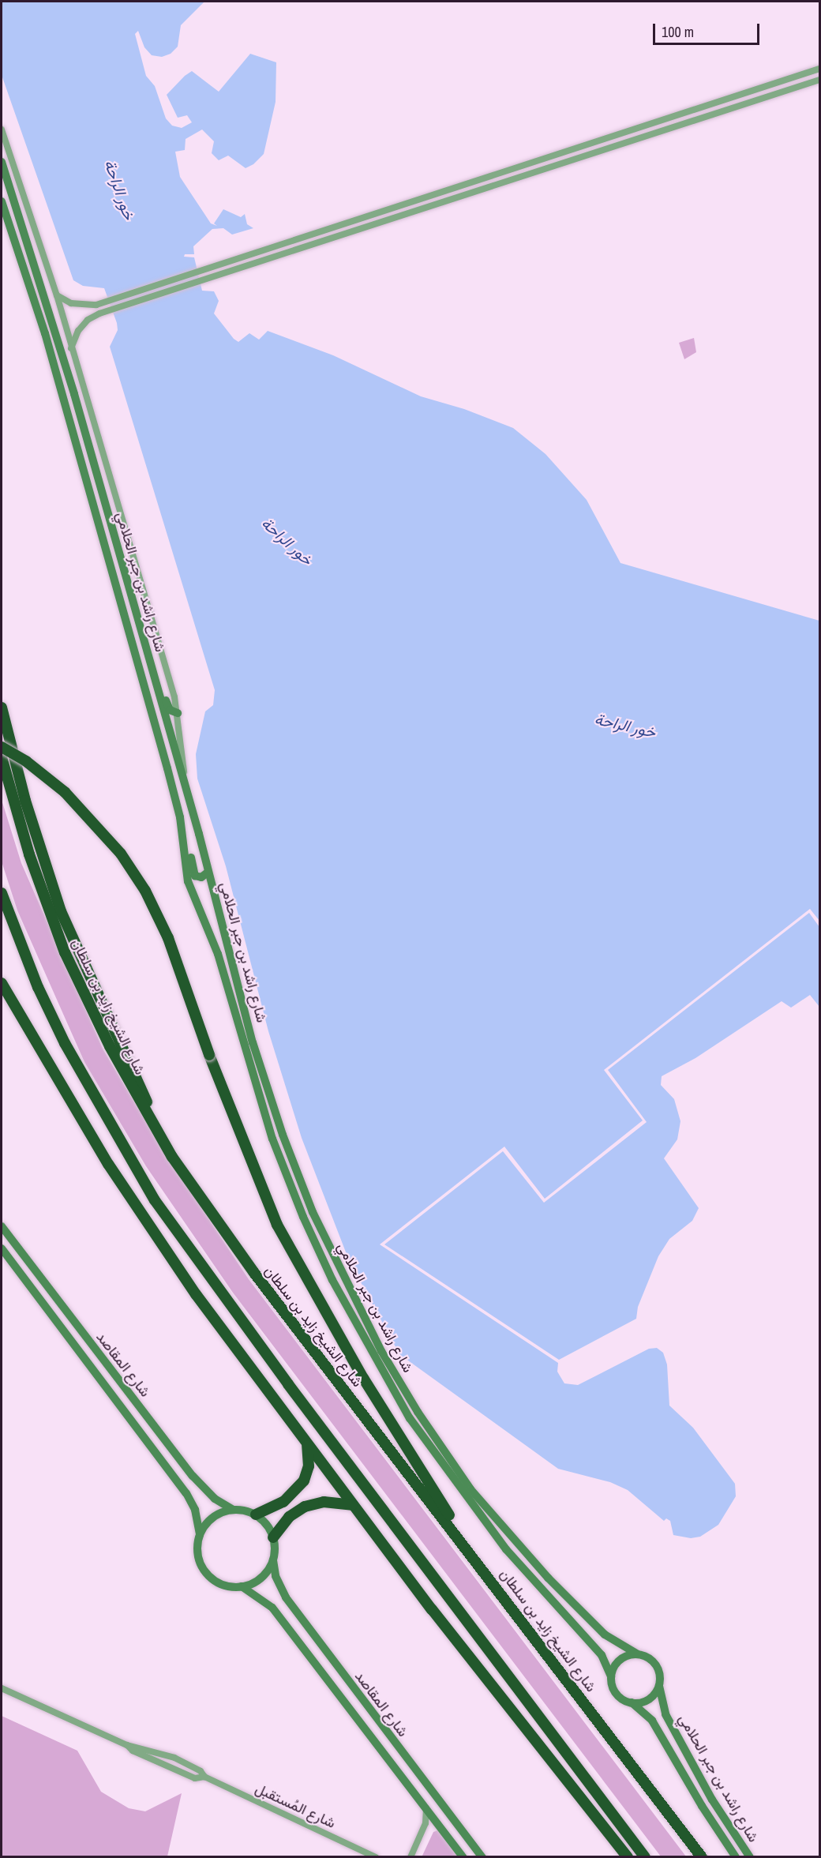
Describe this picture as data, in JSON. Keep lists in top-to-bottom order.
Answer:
{
  "streets": {
    "highway": ["شارع الشيخ زايد بن سلطان"],
    "main road": ["شارع راشد بن جبر الحلامي", "شارع المقاصد"],
    "street": ["شارع المُستقبل"]
  },
  "water": ["خور الراحة"],
  "scale_bar": "100 m"
}
